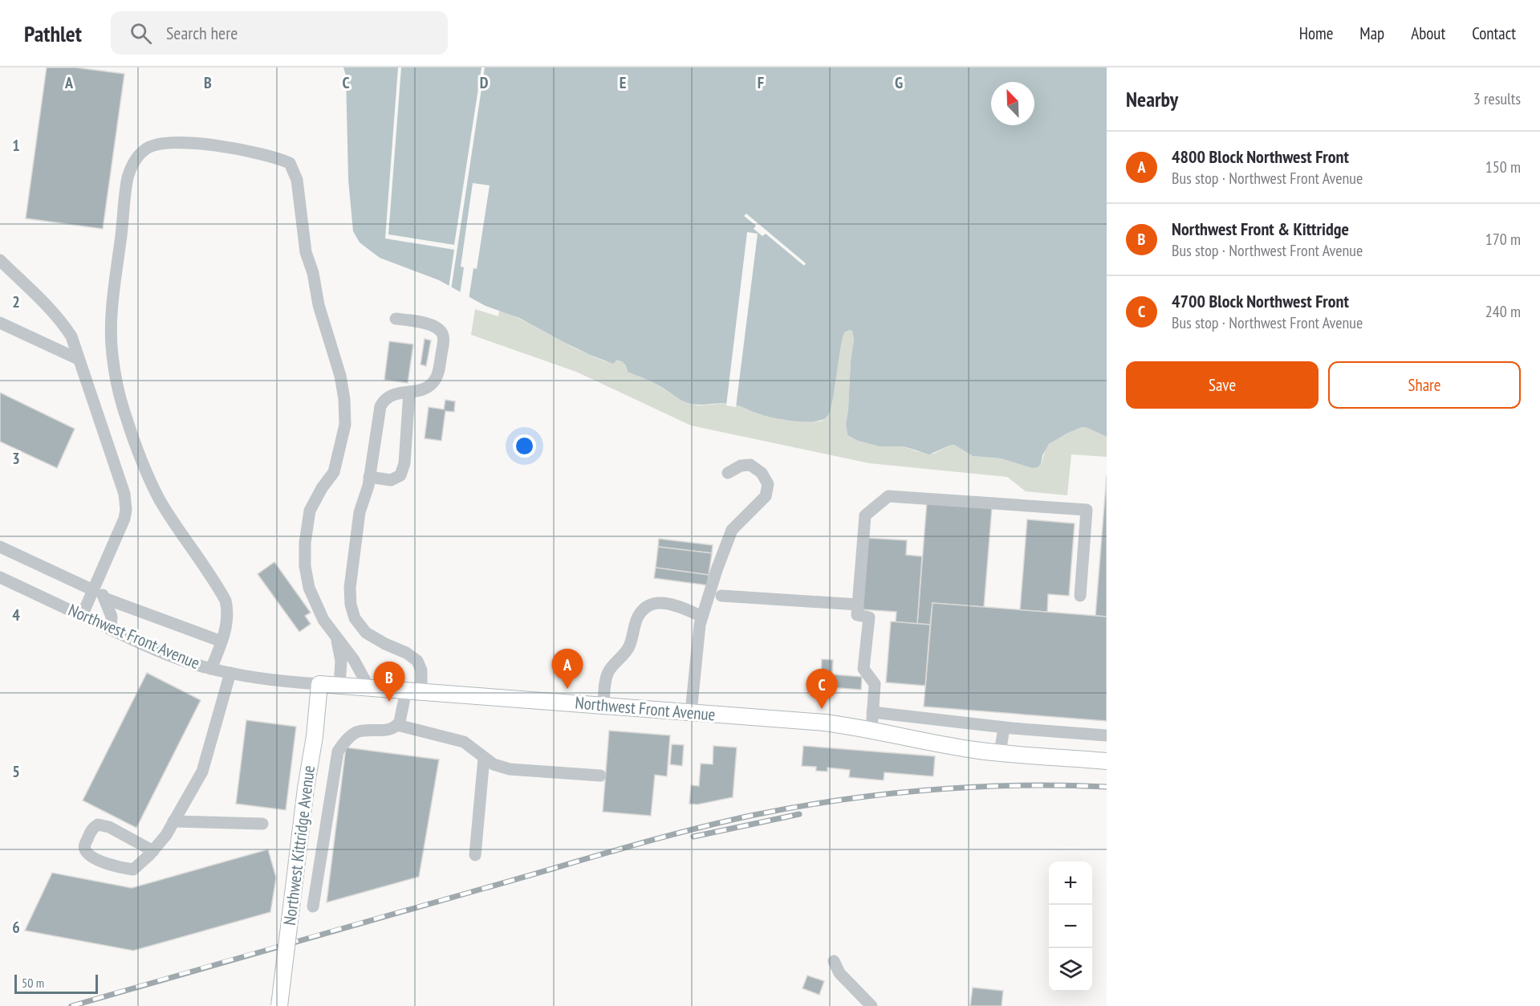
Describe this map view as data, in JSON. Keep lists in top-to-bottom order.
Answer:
{
  "streets": {
    "main road": ["Northwest Front Avenue", "Northwest Kittridge Avenue"]
  },
  "crossings": [
    ["Northwest Front Avenue", "Northwest Kittridge Avenue"]
  ],
  "scale_bar": "50 m",
  "north": "top left",
  "page": {
    "header": "Pathlet",
    "search": "Search here",
    "nav": [
      "Home",
      "Map",
      "About",
      "Contact"
    ],
    "heading": ["Nearby", "3 results"],
    "list": [
      {
        "mark": "A",
        "name": "4800 Block Northwest Front",
        "note": "Bus stop · Northwest Front Avenue",
        "value": "150 m"
      },
      {
        "mark": "B",
        "name": "Northwest Front & Kittridge",
        "note": "Bus stop · Northwest Front Avenue",
        "value": "170 m"
      },
      {
        "mark": "C",
        "name": "4700 Block Northwest Front",
        "note": "Bus stop · Northwest Front Avenue",
        "value": "240 m"
      }
    ],
    "buttons": ["Save", "Share"],
    "pins": ["A", "B", "C"],
    "map_buttons": ["+", "−"],
    "scale": "50 m"
  },
  "grid": {
    "columns": [
      "A",
      "B",
      "C",
      "D",
      "E",
      "F",
      "G"
    ],
    "rows": [
      "1",
      "2",
      "3",
      "4",
      "5",
      "6"
    ]
  }
}
